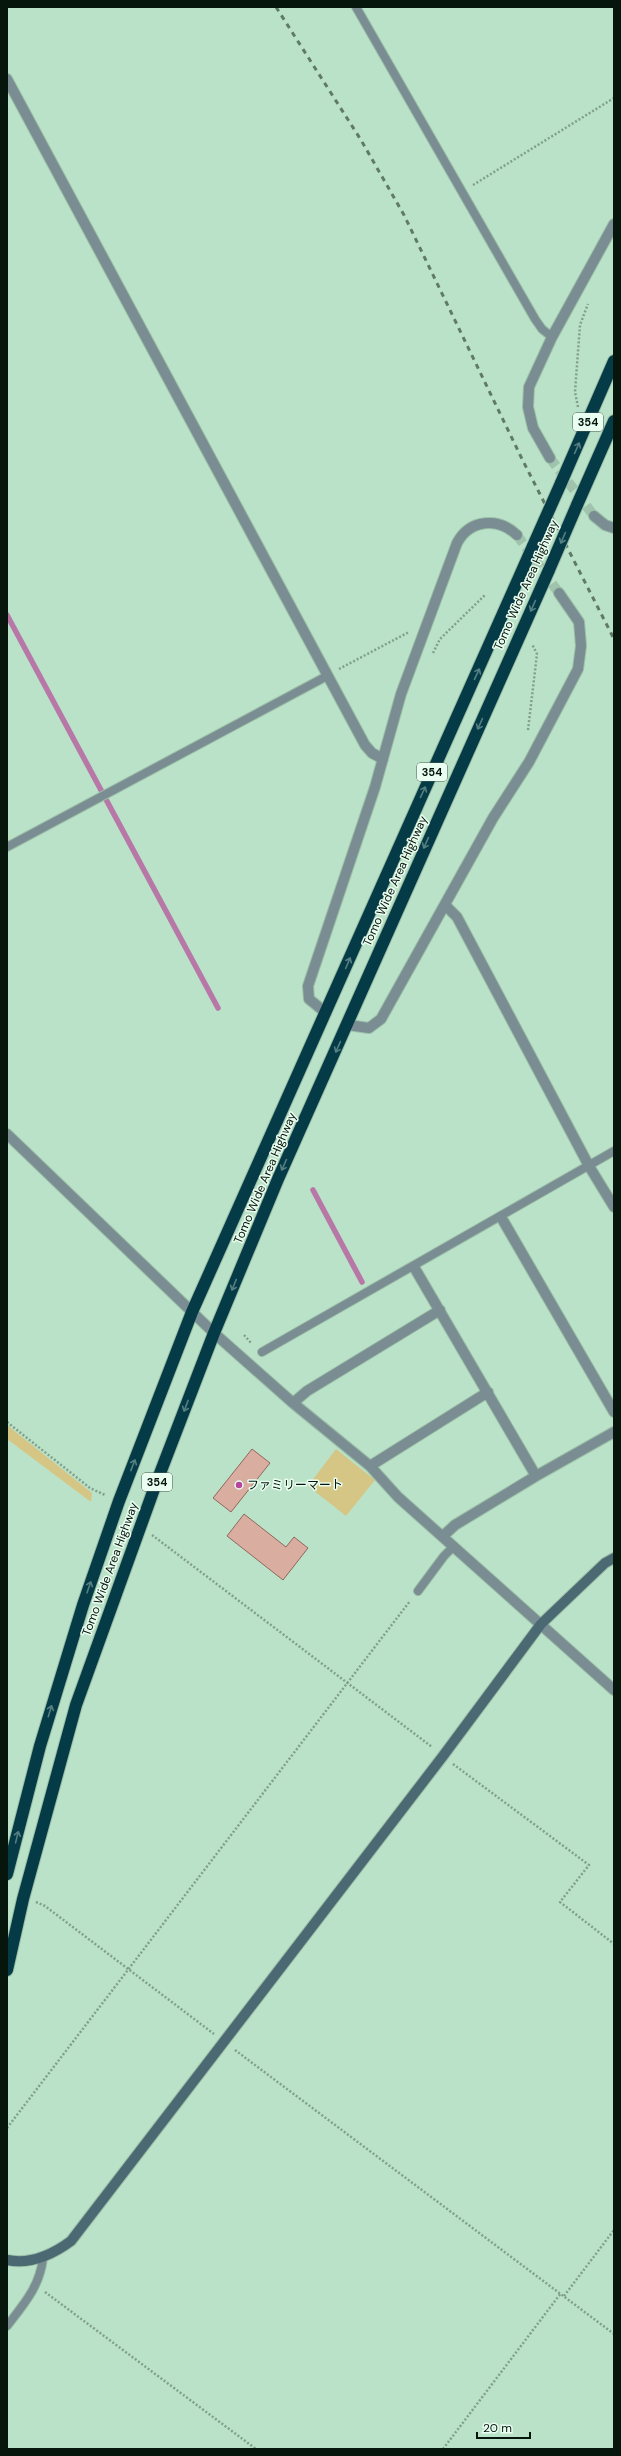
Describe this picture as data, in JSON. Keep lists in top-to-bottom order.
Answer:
{
  "streets": {
    "highway": ["354", "Tomo Wide Area Highway"]
  },
  "places": ["ファミリーマート"],
  "scale_bar": "20 m"
}
